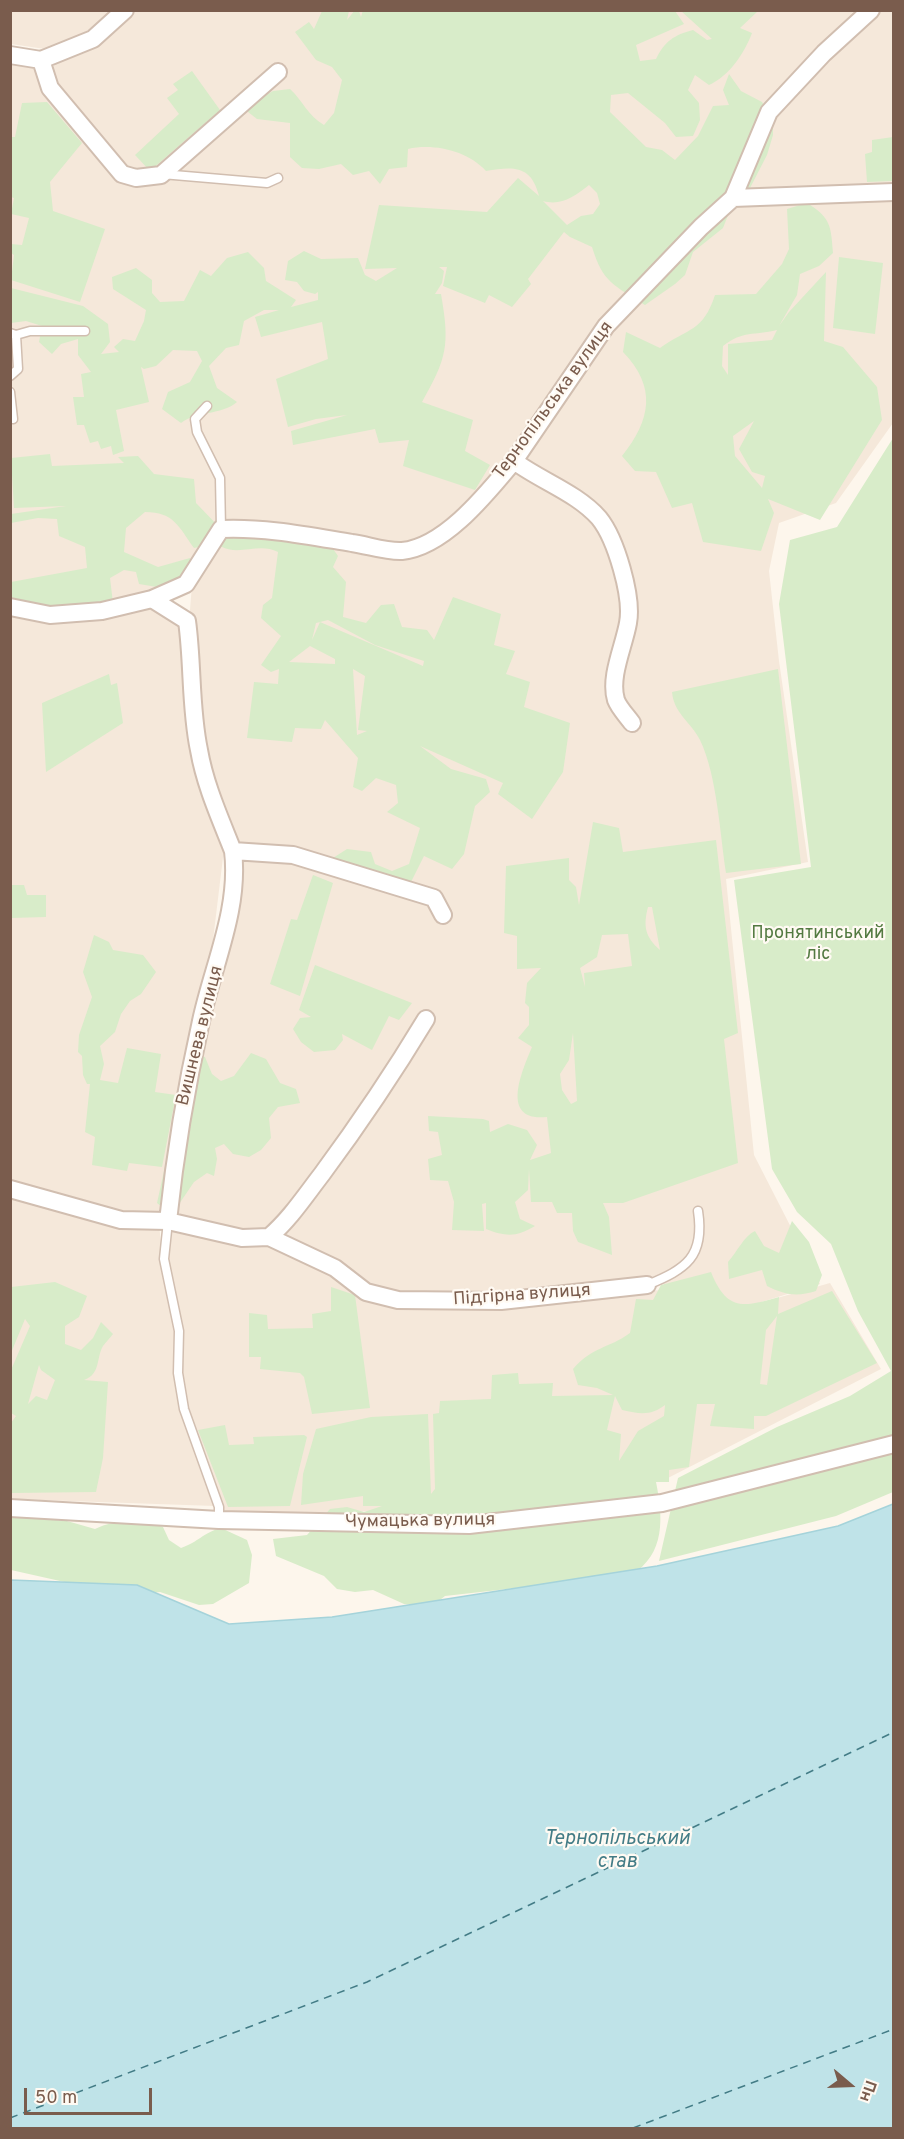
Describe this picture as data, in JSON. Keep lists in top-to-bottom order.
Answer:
{
  "streets": {
    "street": [
      "Тернопільська вулиця",
      "Вишнева вулиця",
      "Підгірна вулиця",
      "Чумацька вулиця"
    ]
  },
  "crossings": [
    ["Вишнева вулиця", "Підгірна вулиця"]
  ],
  "water": ["Тернопільський став"],
  "parks": ["Пронятинський ліс"],
  "scale_bar": "50 m",
  "north": "right"
}
